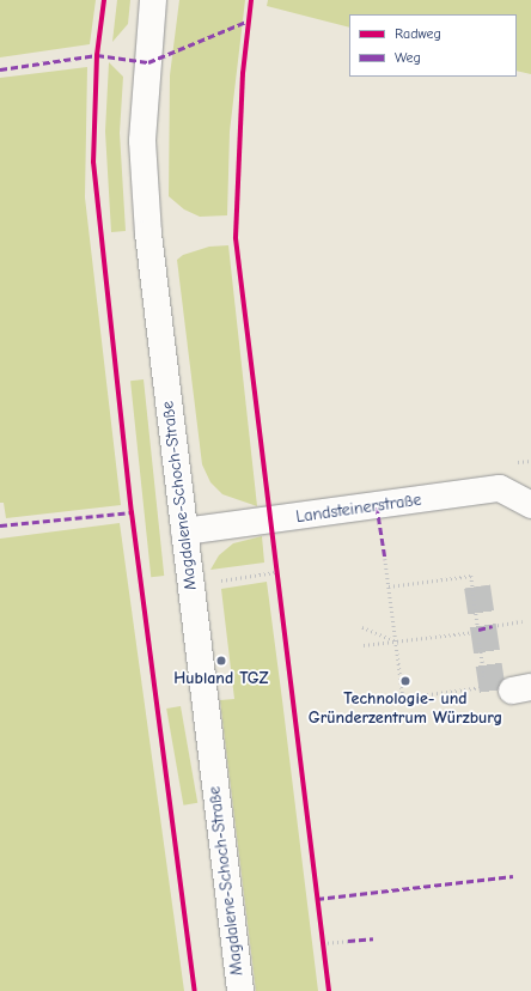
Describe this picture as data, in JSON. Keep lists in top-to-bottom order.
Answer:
{
  "streets": {
    "street": ["Magdalene-Schoch-Straße", "Landsteinerstraße"]
  },
  "crossings": [
    ["Magdalene-Schoch-Straße", "Landsteinerstraße"]
  ],
  "places": ["Hubland TGZ", "Technologie- und Gründerzentrum Würzburg"],
  "legend": ["Radweg", "Weg"]
}
